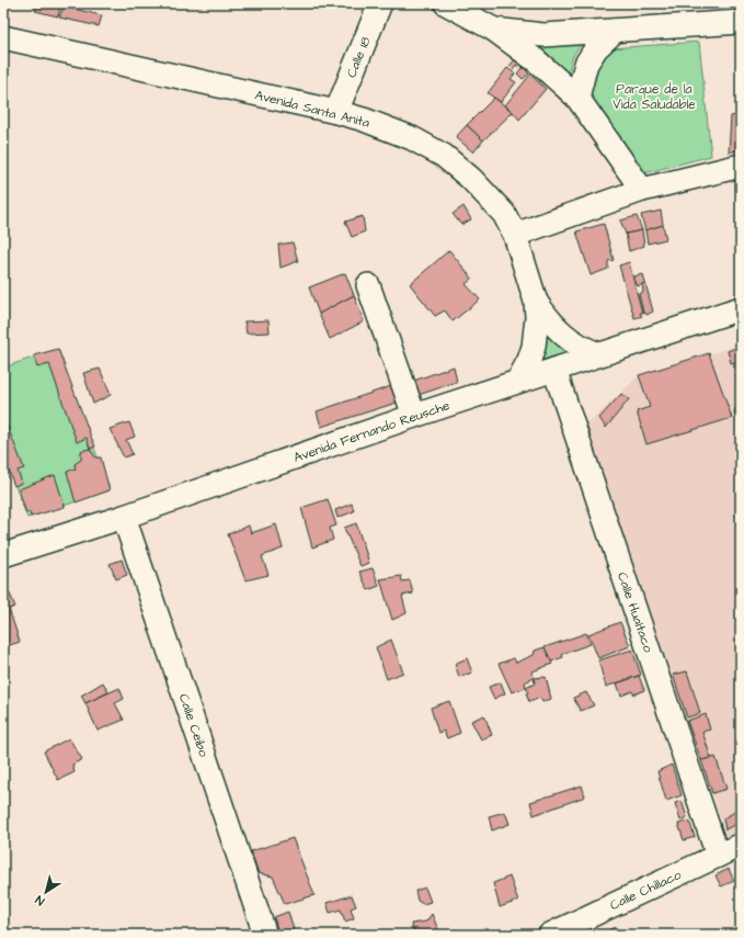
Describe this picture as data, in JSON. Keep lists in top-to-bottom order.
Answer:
{
  "streets": {
    "street": [
      "Calle 18",
      "Avenida Santa Anita",
      "Avenida Fernando Reusche",
      "Calle Hualtaco",
      "Calle Ceibo",
      "Calle Chillaco"
    ]
  },
  "crossings": [
    ["Calle 18", "Avenida Santa Anita"],
    ["Avenida Santa Anita", "Avenida Fernando Reusche"],
    ["Avenida Fernando Reusche", "Calle Hualtaco"],
    ["Avenida Fernando Reusche", "Calle Ceibo"],
    ["Calle Hualtaco", "Calle Chillaco"]
  ],
  "parks": ["Parque de la Vida Saludable"],
  "north": "bottom left"
}
